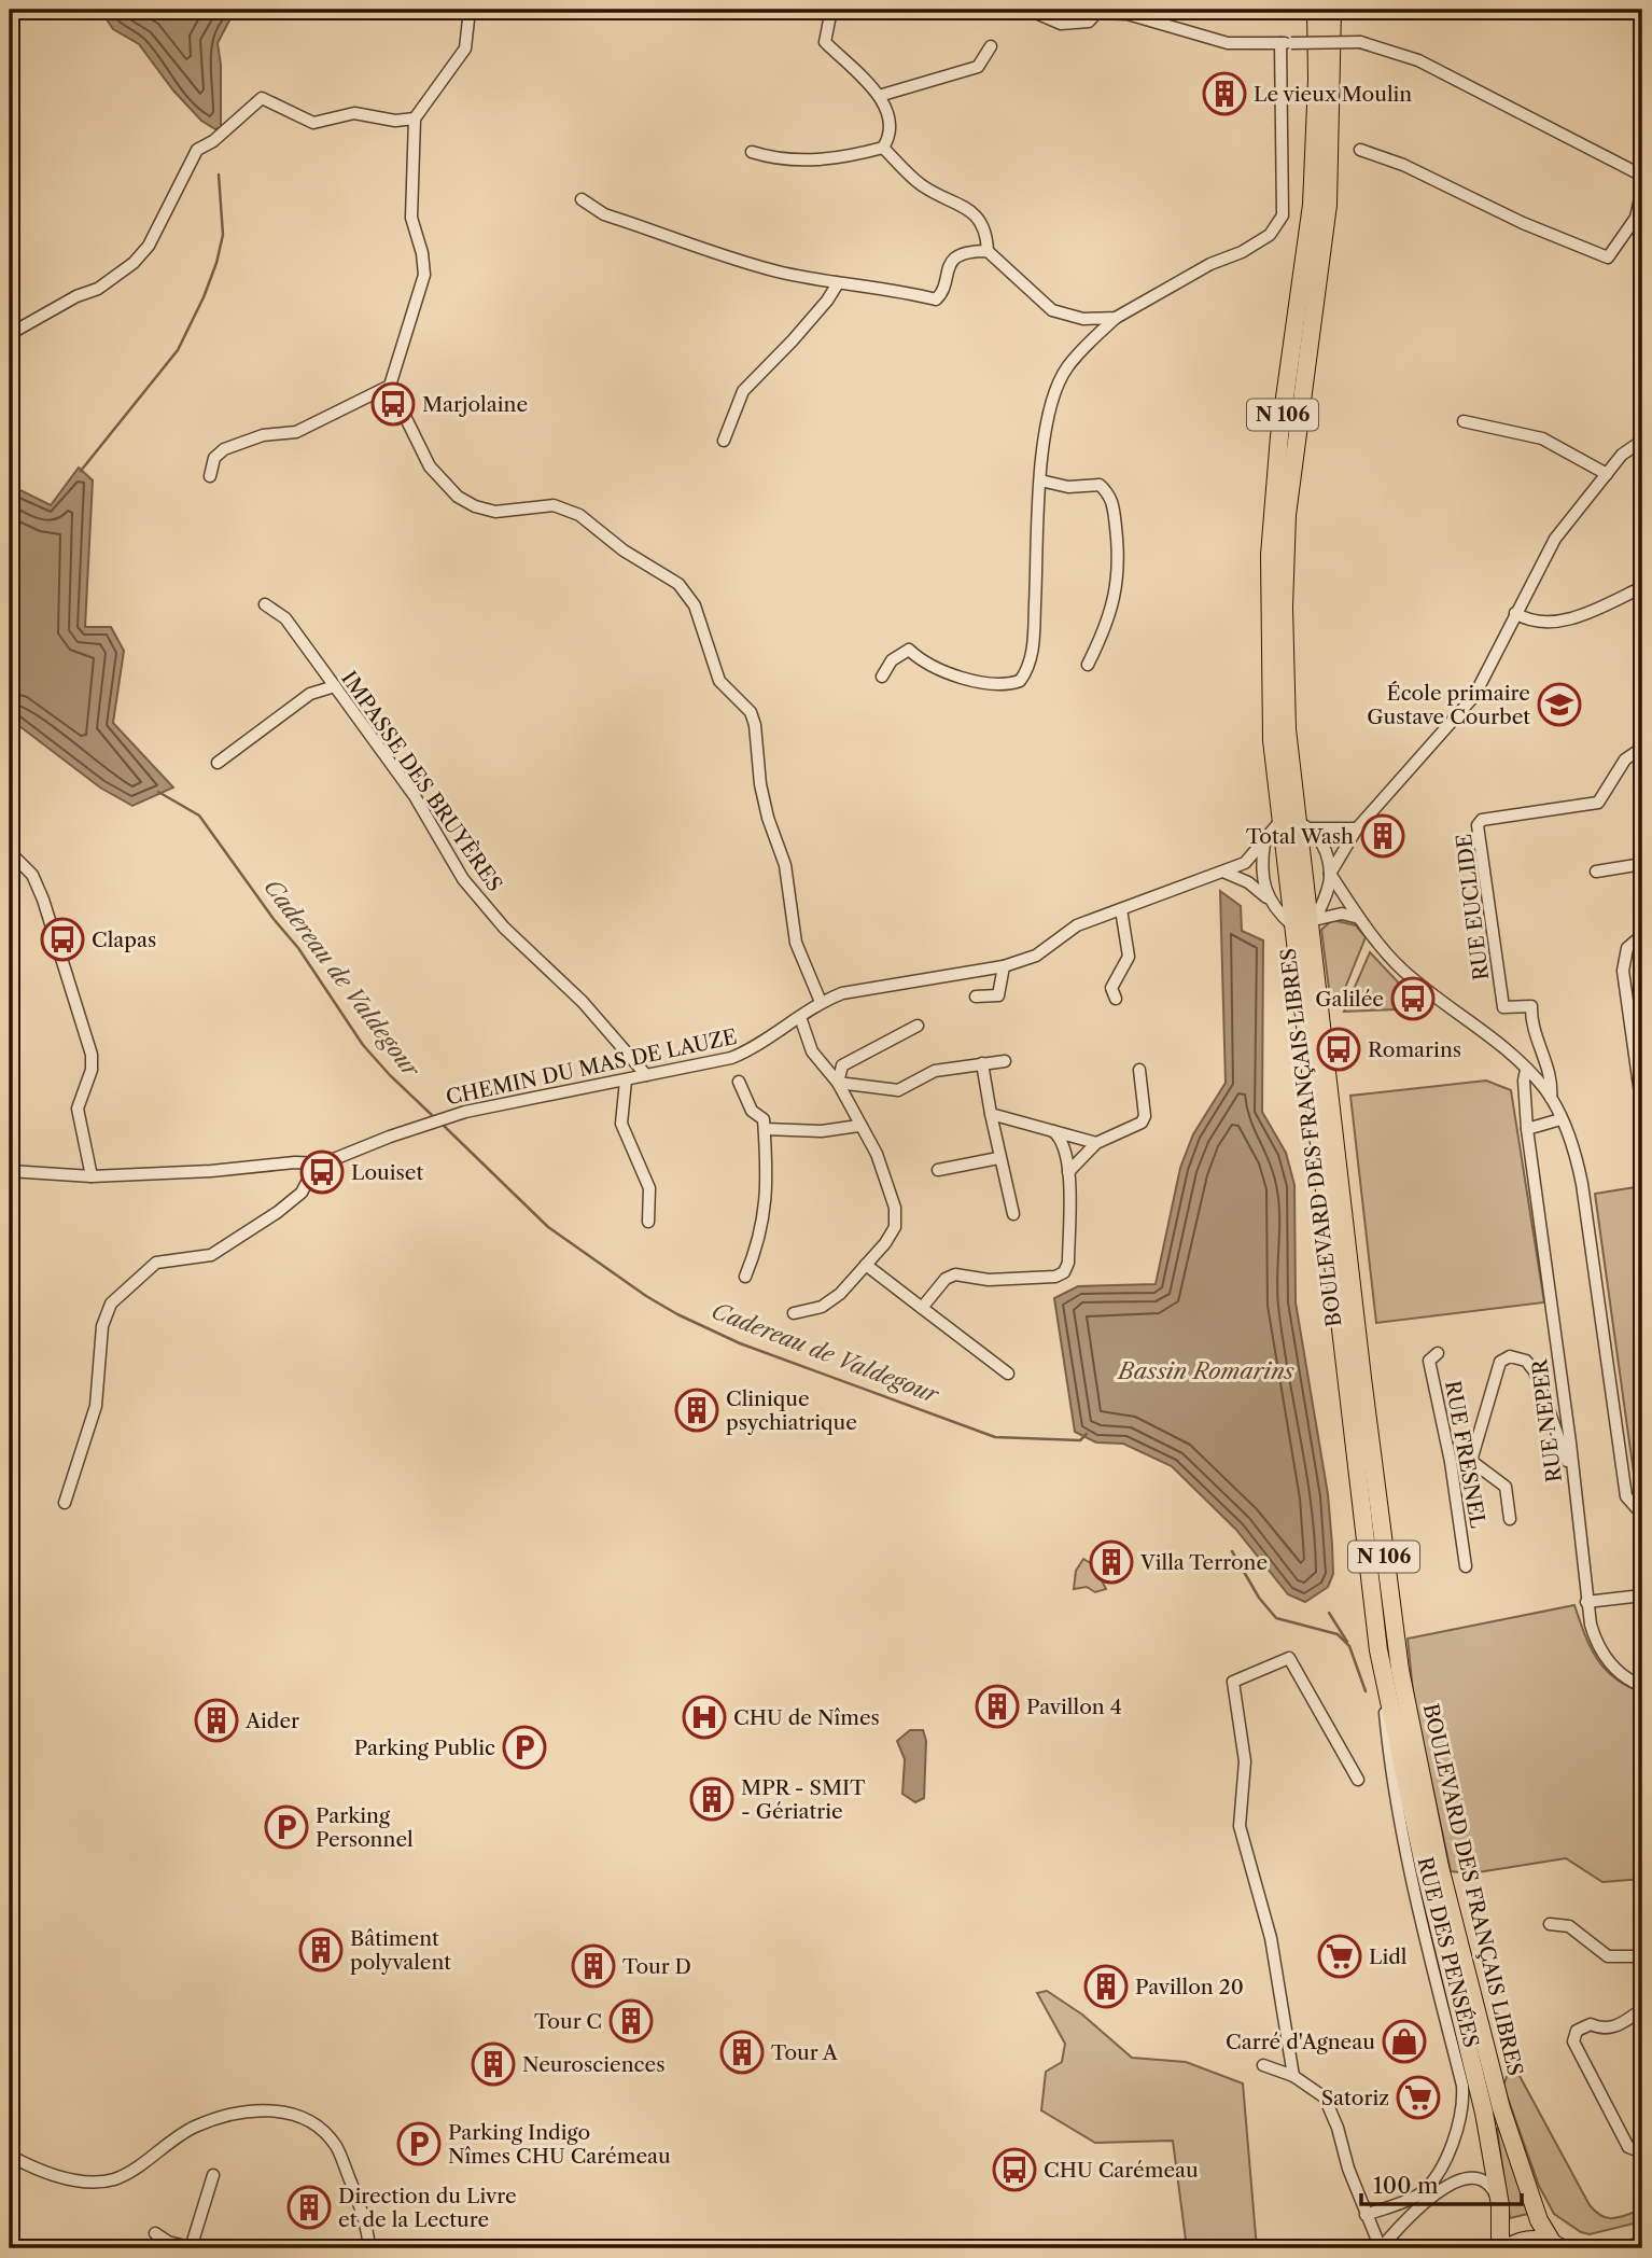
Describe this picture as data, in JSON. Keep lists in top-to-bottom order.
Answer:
{
  "streets": {
    "main road": ["N 106", "BOULEVARD DES FRANÇAIS LIBRES"],
    "street": [
      "IMPASSE DES BRUYÈRES",
      "RUE EUCLIDE",
      "CHEMIN DU MAS DE LAUZE",
      "RUE NEPER",
      "RUE FRESNEL",
      "RUE DES PENSÉES"
    ]
  },
  "crossings": [
    ["IMPASSE DES BRUYÈRES", "CHEMIN DU MAS DE LAUZE"],
    ["CHEMIN DU MAS DE LAUZE", "BOULEVARD DES FRANÇAIS LIBRES"],
    ["BOULEVARD DES FRANÇAIS LIBRES", "RUE DES PENSÉES"]
  ],
  "water": ["Cadereau de Valdegour", "Bassin Romarins"],
  "places": {
    "building": [
      "Le vieux Moulin",
      "Total Wash",
      "Clinique psychiatrique",
      "Villa Terrone",
      "Pavillon 4",
      "Aider",
      "MPR - SMIT - Gériatrie",
      "Bâtiment polyvalent",
      "Tour D",
      "Pavillon 20",
      "Tour C",
      "Tour A",
      "Neurosciences",
      "Direction du Livre et de la Lecture"
    ],
    "bus stop": [
      "Marjolaine",
      "Clapas",
      "Galilée",
      "Romarins",
      "Louiset",
      "CHU Carémeau"
    ],
    "school or university": ["École primaire Gustave Courbet"],
    "hospital": ["CHU de Nîmes"],
    "parking": ["Parking Public", "Parking Personnel", "Parking Indigo Nîmes CHU Carémeau"],
    "supermarket": ["Lidl", "Satoriz"],
    "shop": ["Carré d'Agneau"]
  },
  "scale_bar": "100 m"
}
